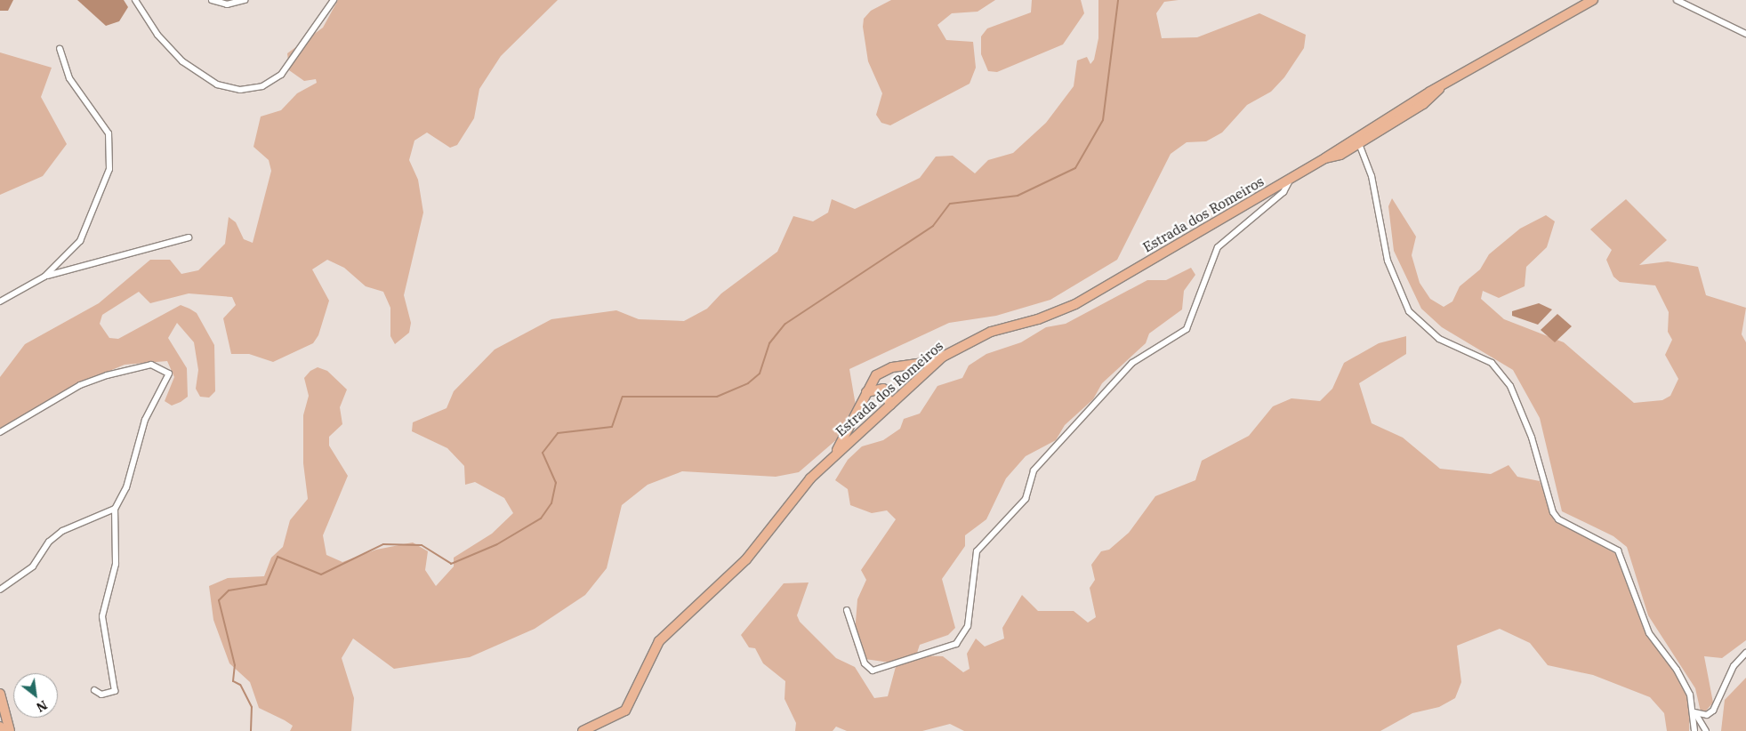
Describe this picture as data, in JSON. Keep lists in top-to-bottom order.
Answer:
{
  "streets": {
    "main road": ["Estrada dos Romeiros"]
  },
  "north": "bottom right"
}
